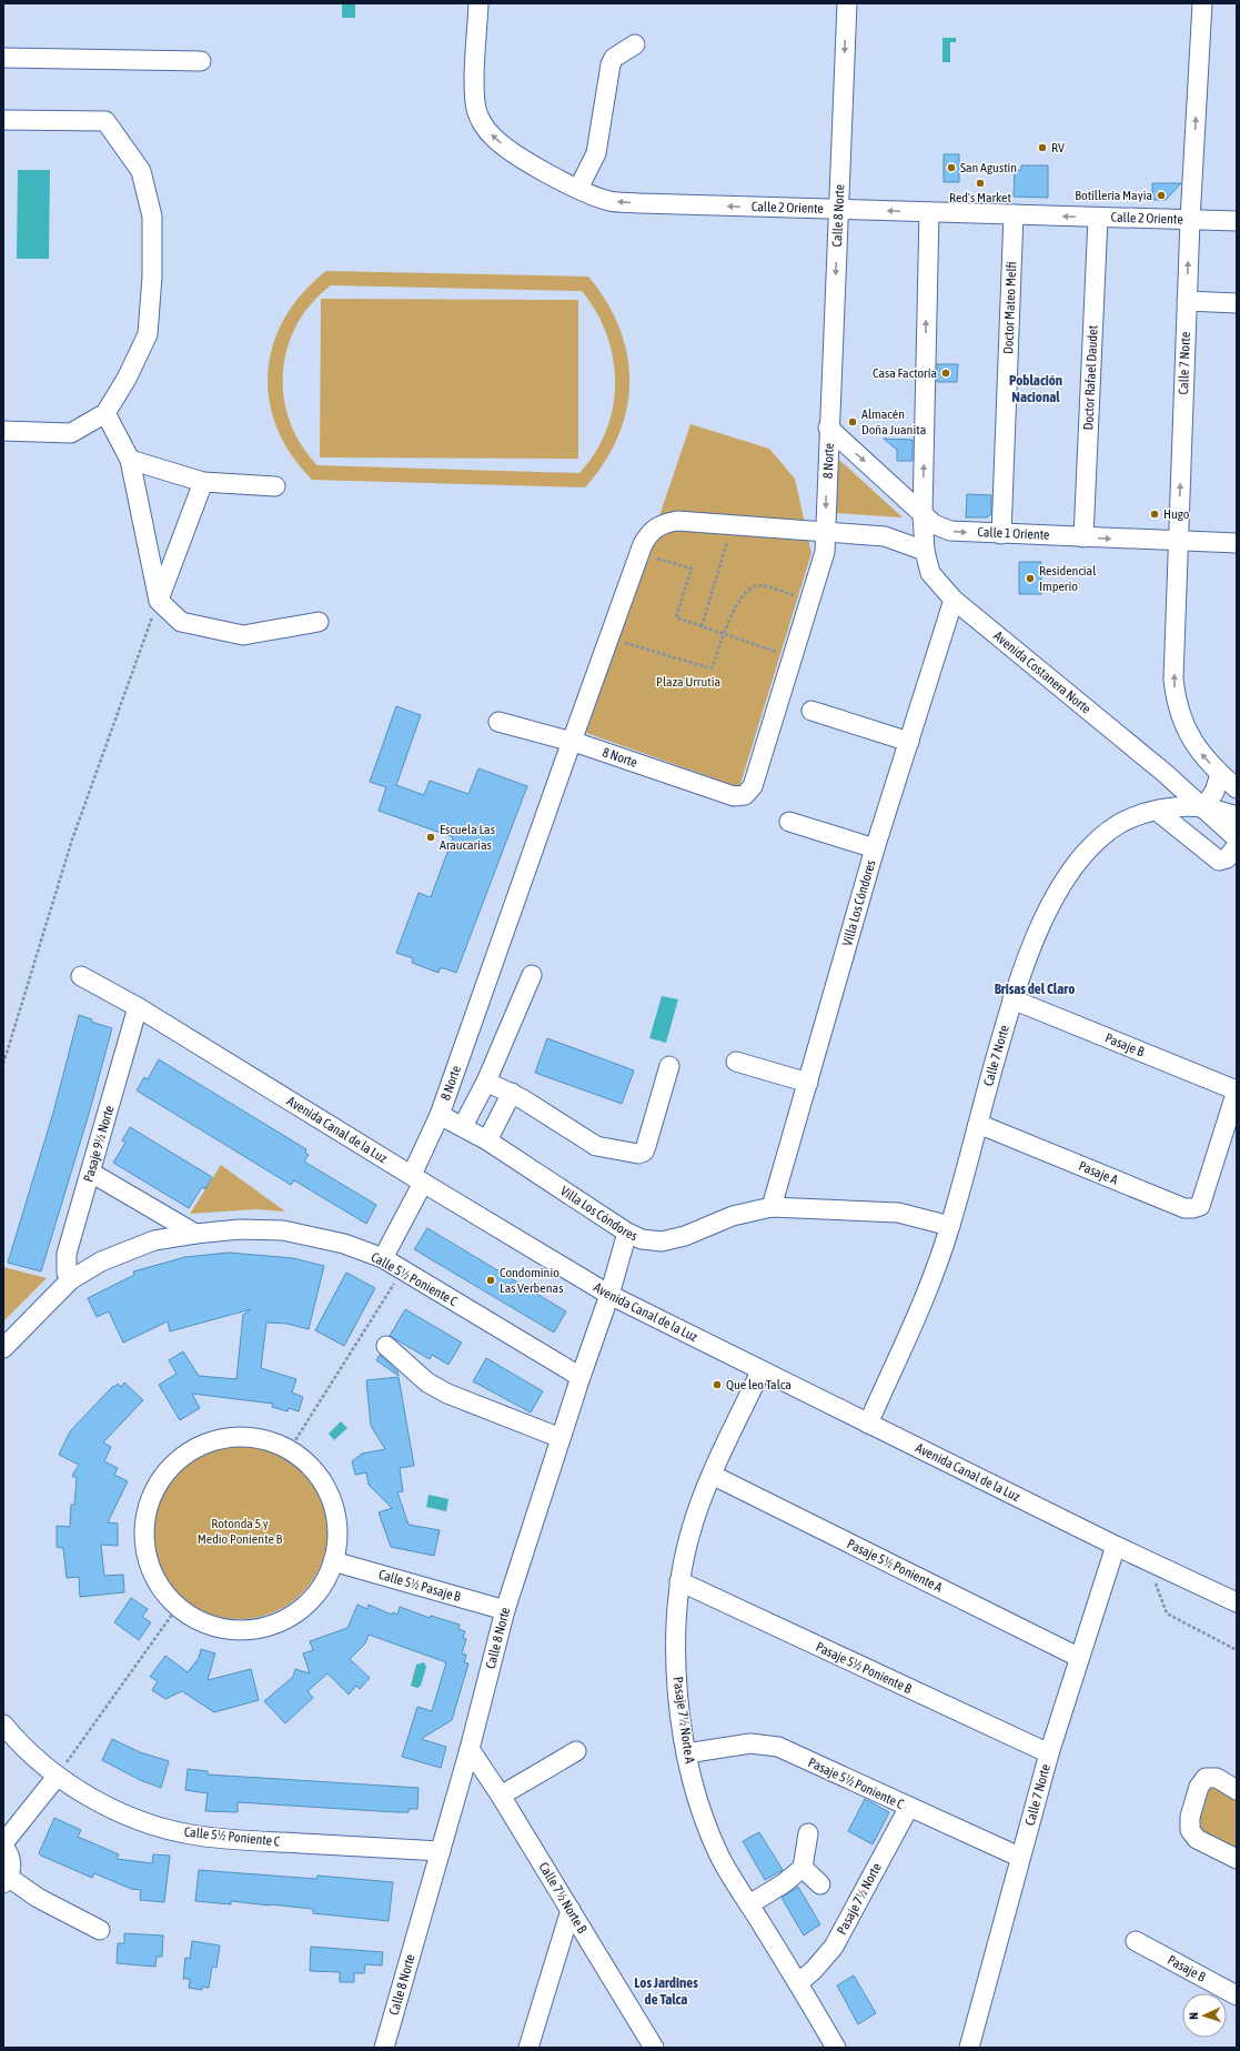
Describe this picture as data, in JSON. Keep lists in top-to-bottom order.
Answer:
{
  "streets": {
    "street": [
      "Calle 2 Oriente",
      "Calle 8 Norte",
      "Doctor Mateo Melfi",
      "Calle 7 Norte",
      "Doctor Rafael Daudet",
      "8 Norte",
      "Calle 1 Oriente",
      "Avenida Costanera Norte",
      "Villa Los Cóndores",
      "Pasaje B",
      "Avenida Canal de la Luz",
      "Pasaje 9½ Norte",
      "Pasaje A",
      "Calle 5½ Poniente C",
      "Pasaje 5½ Poniente A",
      "Calle 5½ Pasaje B",
      "Pasaje 5½ Poniente B",
      "Pasaje 7½ Norte A",
      "Pasaje 5½ Poniente C",
      "Calle 7½ Norte B",
      "Pasaje 7½ Norte"
    ]
  },
  "crossings": [
    ["Calle 2 Oriente", "Calle 8 Norte"],
    ["Calle 2 Oriente", "Doctor Mateo Melfi"],
    ["Calle 2 Oriente", "Calle 7 Norte"],
    ["Calle 2 Oriente", "Doctor Rafael Daudet"],
    ["Calle 2 Oriente", "Avenida Costanera Norte"],
    ["Calle 8 Norte", "8 Norte"],
    ["Calle 8 Norte", "Calle 1 Oriente"],
    ["Calle 8 Norte", "Villa Los Cóndores"],
    ["Calle 8 Norte", "Avenida Canal de la Luz"],
    ["Calle 8 Norte", "Calle 5½ Poniente C"],
    ["Calle 8 Norte", "Calle 5½ Pasaje B"],
    ["Calle 8 Norte", "Calle 7½ Norte B"],
    ["Doctor Mateo Melfi", "Calle 1 Oriente"],
    ["Calle 7 Norte", "Calle 1 Oriente"],
    ["Calle 7 Norte", "Avenida Costanera Norte"],
    ["Calle 7 Norte", "Villa Los Cóndores"],
    ["Calle 7 Norte", "Pasaje B"],
    ["Calle 7 Norte", "Avenida Canal de la Luz"],
    ["Calle 7 Norte", "Pasaje A"],
    ["Calle 7 Norte", "Pasaje 5½ Poniente A"],
    ["Calle 7 Norte", "Pasaje 5½ Poniente B"],
    ["Calle 7 Norte", "Pasaje 5½ Poniente C"],
    ["Doctor Rafael Daudet", "Calle 1 Oriente"],
    ["8 Norte", "Calle 1 Oriente"],
    ["8 Norte", "Villa Los Cóndores"],
    ["8 Norte", "Avenida Canal de la Luz"],
    ["8 Norte", "Calle 5½ Poniente C"],
    ["Calle 1 Oriente", "Avenida Costanera Norte"],
    ["Avenida Costanera Norte", "Villa Los Cóndores"],
    ["Pasaje B", "Pasaje A"],
    ["Avenida Canal de la Luz", "Pasaje 9½ Norte"],
    ["Avenida Canal de la Luz", "Pasaje 7½ Norte A"],
    ["Pasaje 9½ Norte", "Calle 5½ Poniente C"],
    ["Pasaje 5½ Poniente A", "Pasaje 7½ Norte A"],
    ["Pasaje 5½ Poniente B", "Pasaje 7½ Norte A"],
    ["Pasaje 7½ Norte A", "Pasaje 5½ Poniente C"],
    ["Pasaje 7½ Norte A", "Pasaje 7½ Norte"],
    ["Pasaje 5½ Poniente C", "Pasaje 7½ Norte"]
  ],
  "one_way": ["Calle 2 Oriente", "Calle 7 Norte", "Avenida Costanera Norte"],
  "districts": ["Población Nacional", "Brisas del Claro", "Los Jardines de Talca"],
  "parks": ["Plaza Urrutia", "Rotonda 5 y Medio Poniente B"],
  "places": [
    "RV",
    "San Agustín",
    "Red's Market",
    "Botillería Mayia",
    "Casa Factoría",
    "Almacén Doña Juanita",
    "Hugo",
    "Residencial Imperio",
    "Escuela Las Araucarias",
    "Condominio Las Verbenas",
    "Que leo Talca"
  ],
  "north": "left"
}
